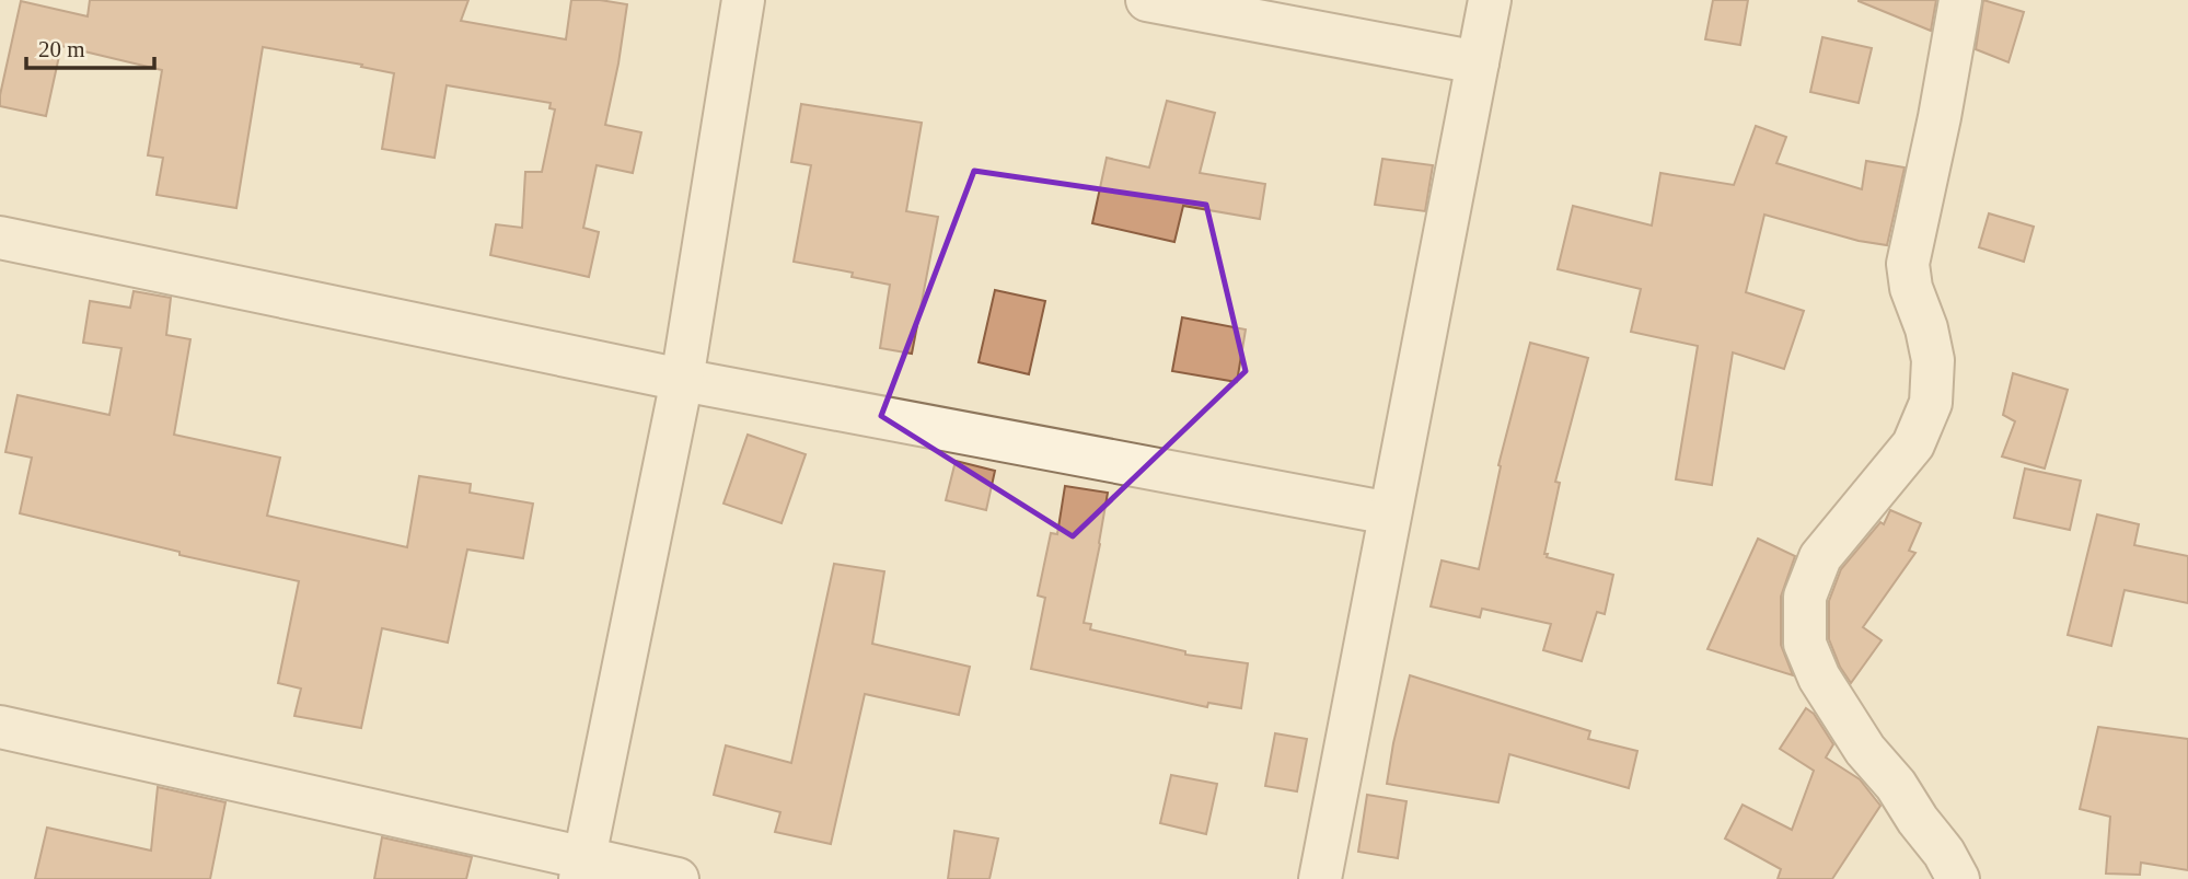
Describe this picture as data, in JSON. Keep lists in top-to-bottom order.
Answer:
{
  "scale_bar": "20 m"
}
